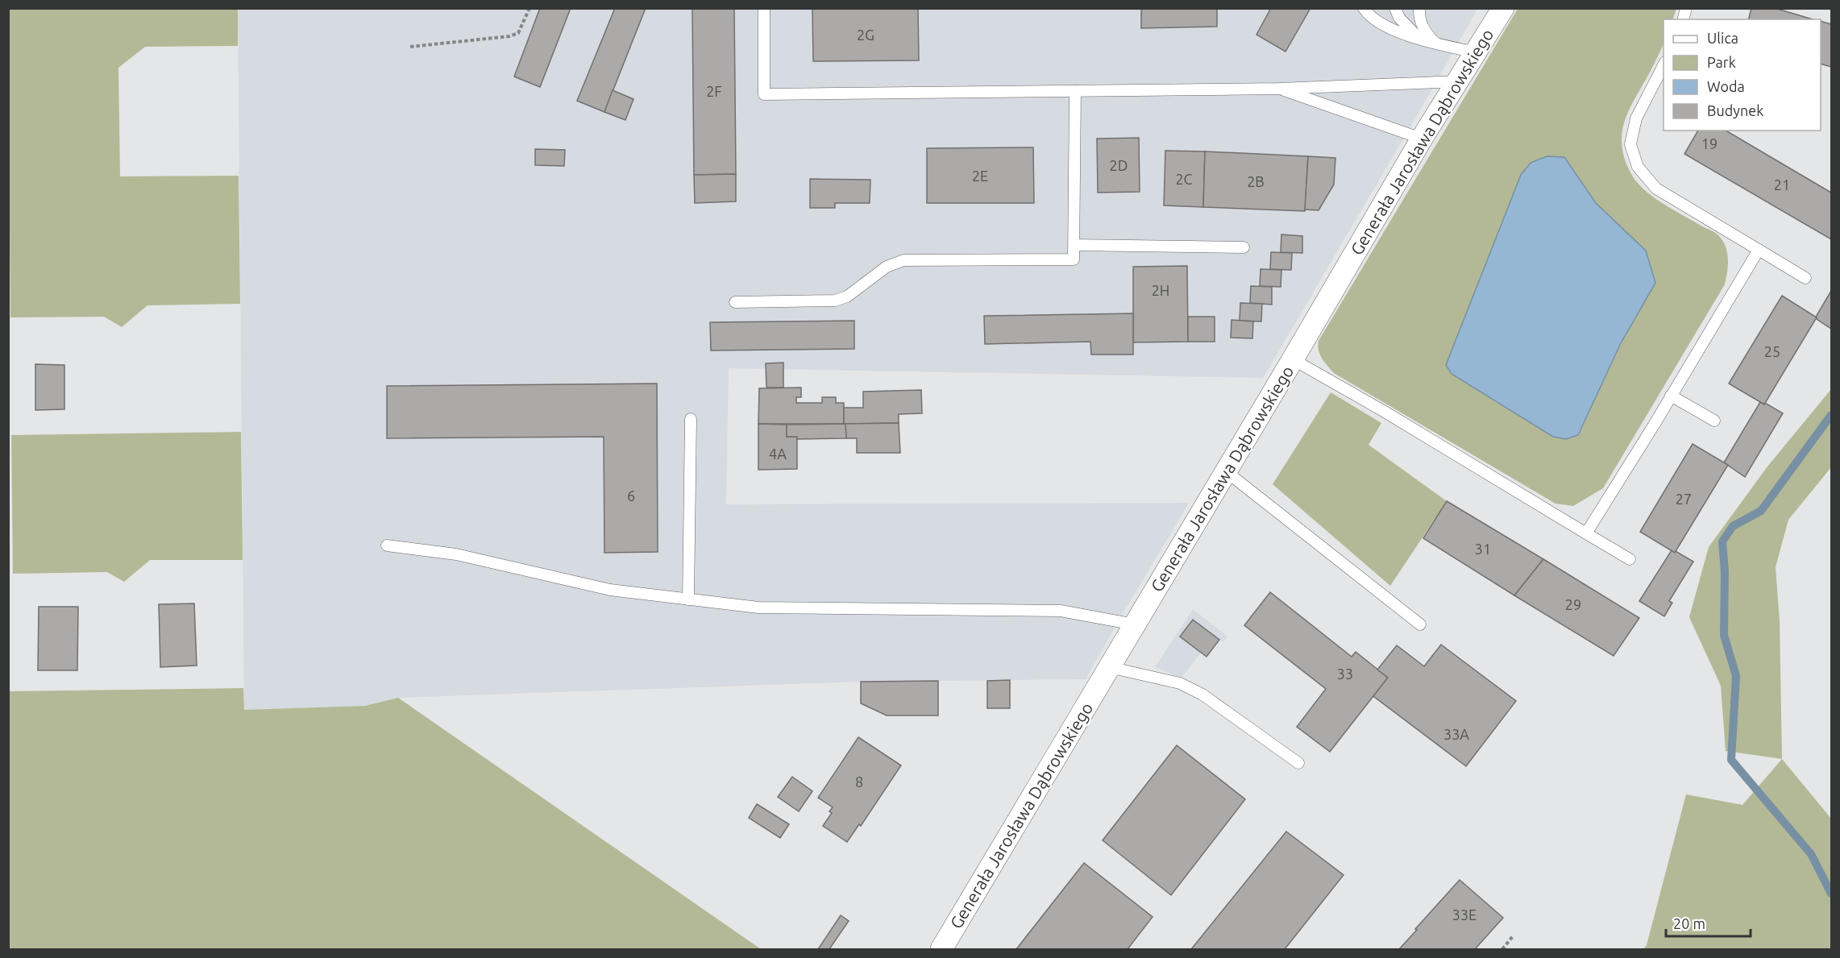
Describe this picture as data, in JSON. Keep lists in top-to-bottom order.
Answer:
{
  "streets": {
    "street": ["Generała Jarosława Dąbrowskiego"]
  },
  "house_numbers": [
    "2G",
    "2F",
    "19",
    "2D",
    "2E",
    "2C",
    "2B",
    "21",
    "2H",
    "25",
    "4A",
    "6",
    "27",
    "31",
    "29",
    "33",
    "33A",
    "8",
    "33E"
  ],
  "legend": [
    "Ulica",
    "Park",
    "Woda",
    "Budynek"
  ],
  "scale_bar": "20 m"
}
